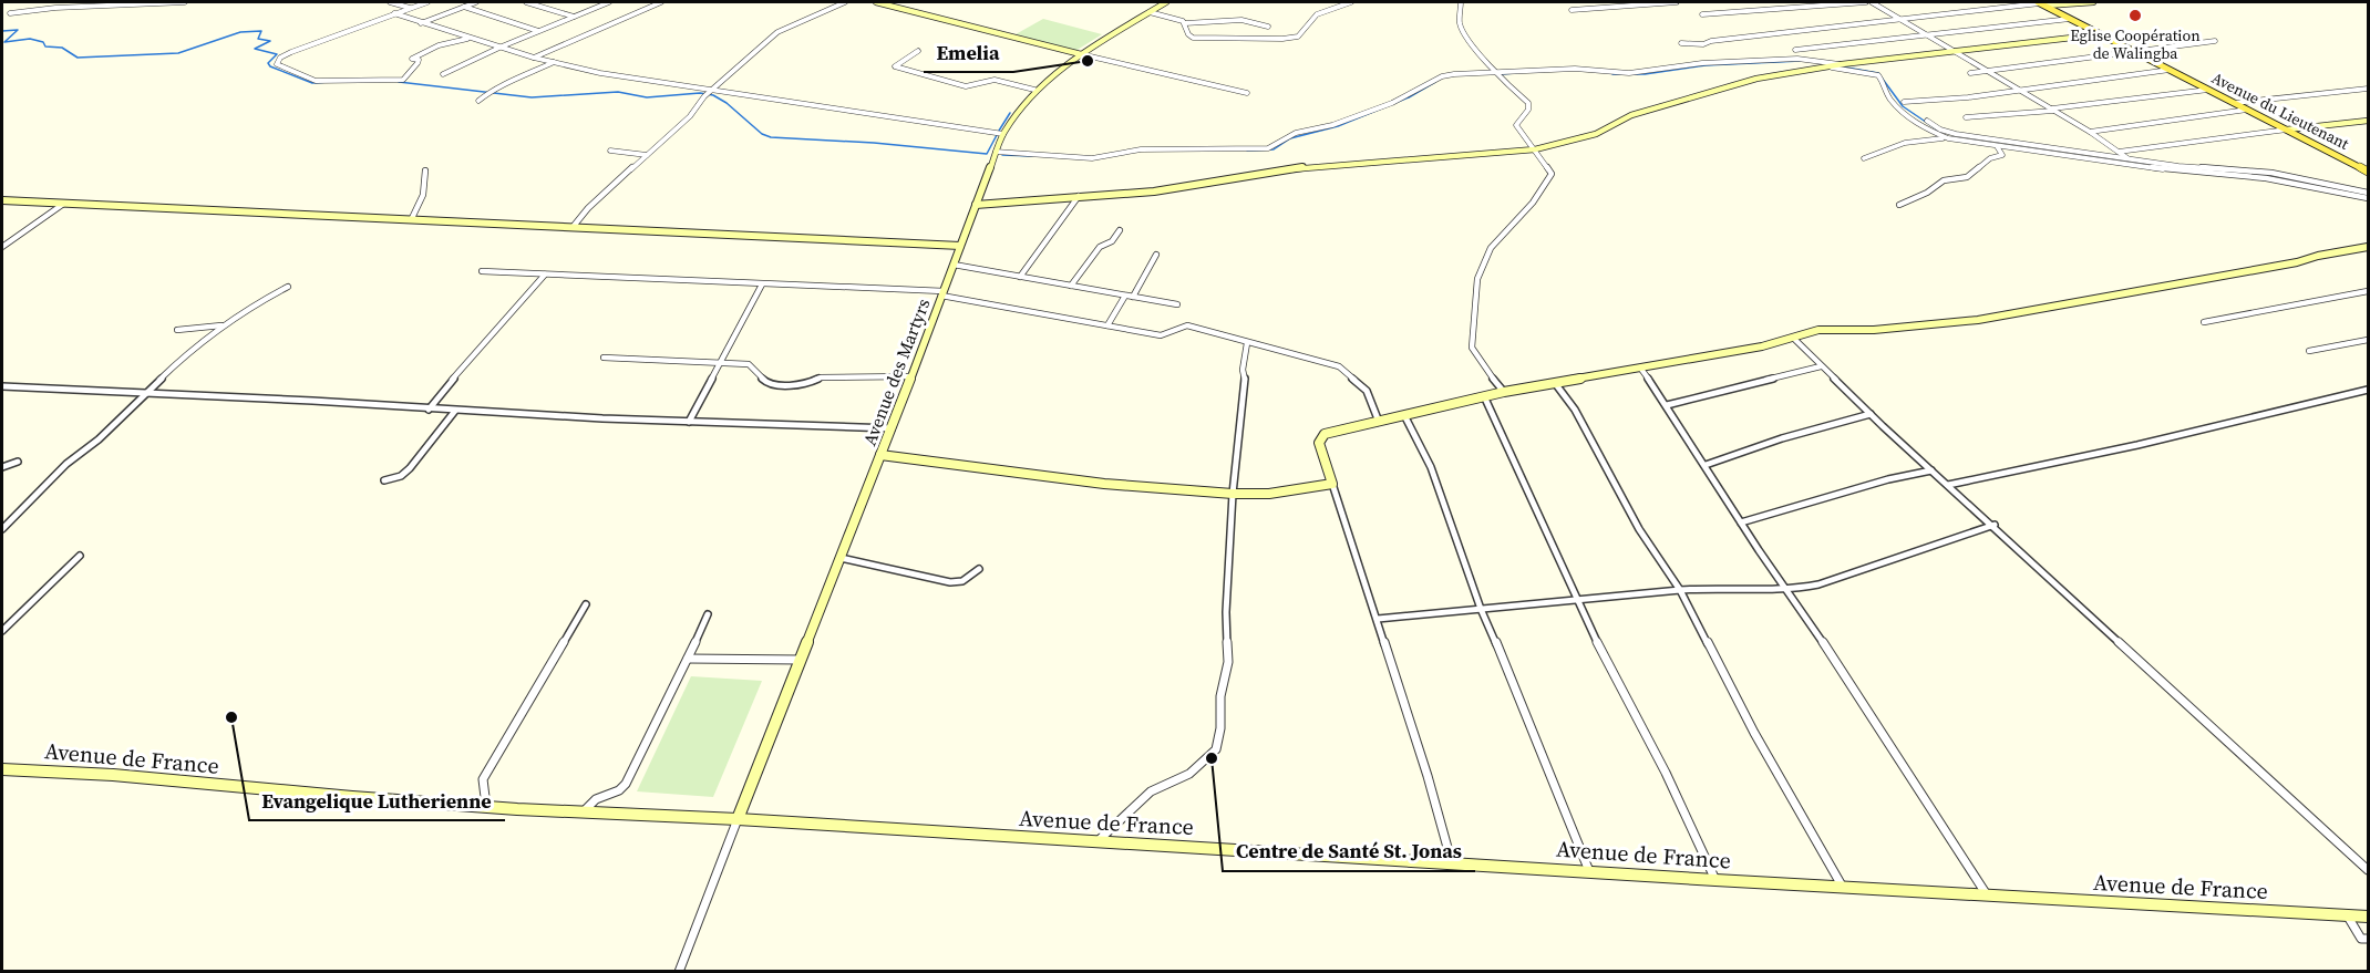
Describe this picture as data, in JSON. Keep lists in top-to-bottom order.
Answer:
{
  "streets": {
    "main road": ["Avenue du Lieutenant"],
    "street": ["Avenue des Martyrs", "Avenue de France"]
  },
  "crossings": [
    ["Avenue des Martyrs", "Avenue de France"]
  ],
  "places": [
    "Eglise Coopération de Walingba",
    "Emelia",
    "Evangelique Lutherienne",
    "Centre de Santé St. Jonas"
  ]
}
